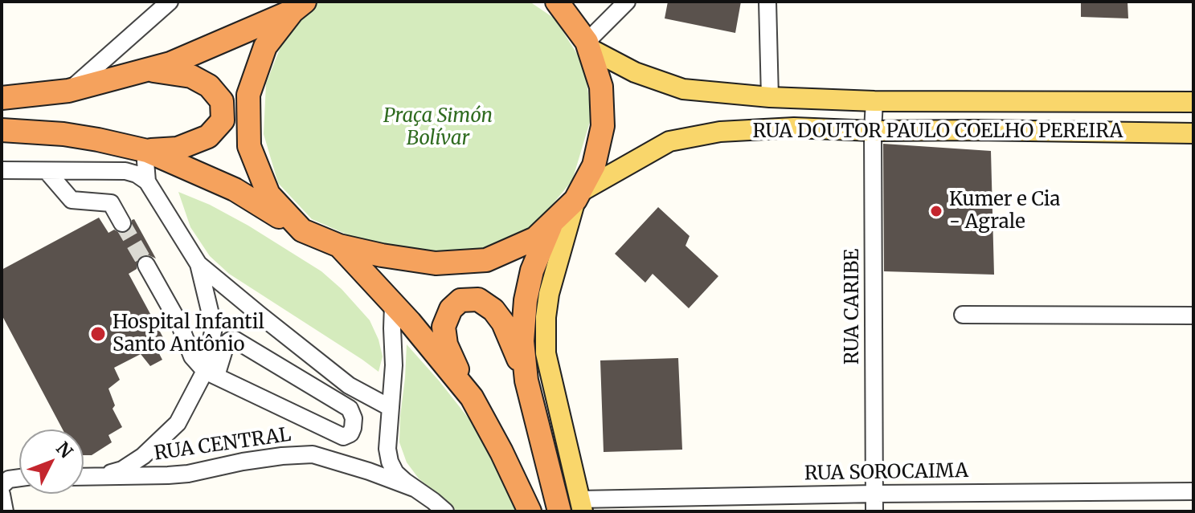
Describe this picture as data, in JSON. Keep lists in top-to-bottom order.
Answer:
{
  "streets": {
    "main road": ["RUA DOUTOR PAULO COELHO PEREIRA"],
    "street": ["RUA CARIBE", "RUA CENTRAL", "RUA SOROCAIMA"]
  },
  "crossings": [
    ["RUA DOUTOR PAULO COELHO PEREIRA", "RUA CARIBE"],
    ["RUA CARIBE", "RUA SOROCAIMA"]
  ],
  "parks": ["Praça Simón Bolívar"],
  "places": ["Kumer e Cia - Agrale", "Hospital Infantil Santo Antônio"],
  "north": "top right"
}
